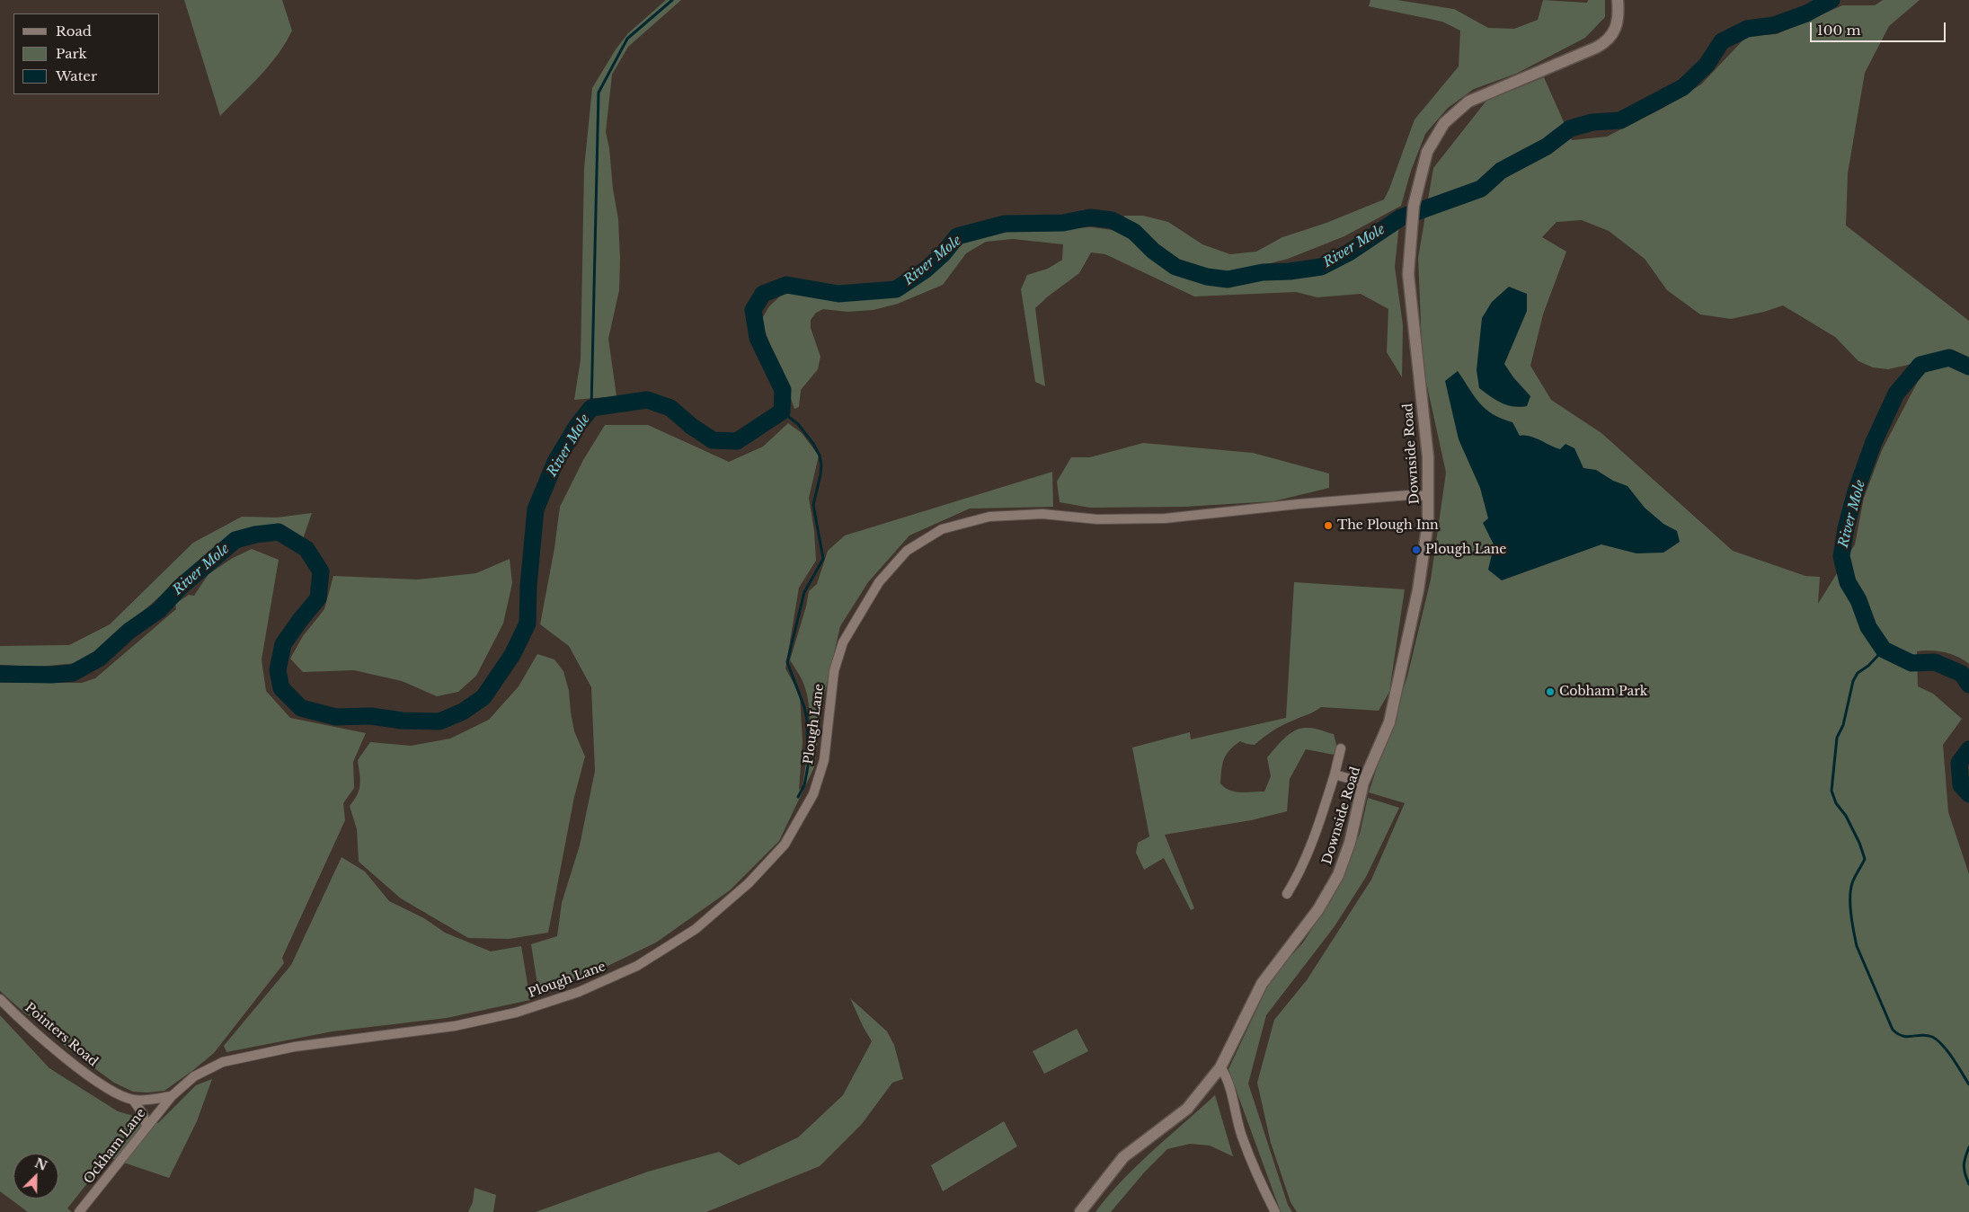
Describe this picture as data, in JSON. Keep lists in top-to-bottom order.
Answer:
{
  "streets": {
    "street": [
      "Downside Road",
      "Plough Lane",
      "Pointers Road",
      "Ockham Lane"
    ]
  },
  "crossings": [
    ["Downside Road", "Plough Lane"],
    ["Plough Lane", "Ockham Lane"]
  ],
  "water": ["River Mole"],
  "places": ["The Plough Inn", "Plough Lane", "Cobham Park"],
  "legend": ["Road", "Park", "Water"],
  "scale_bar": "100 m",
  "north": "top right"
}
